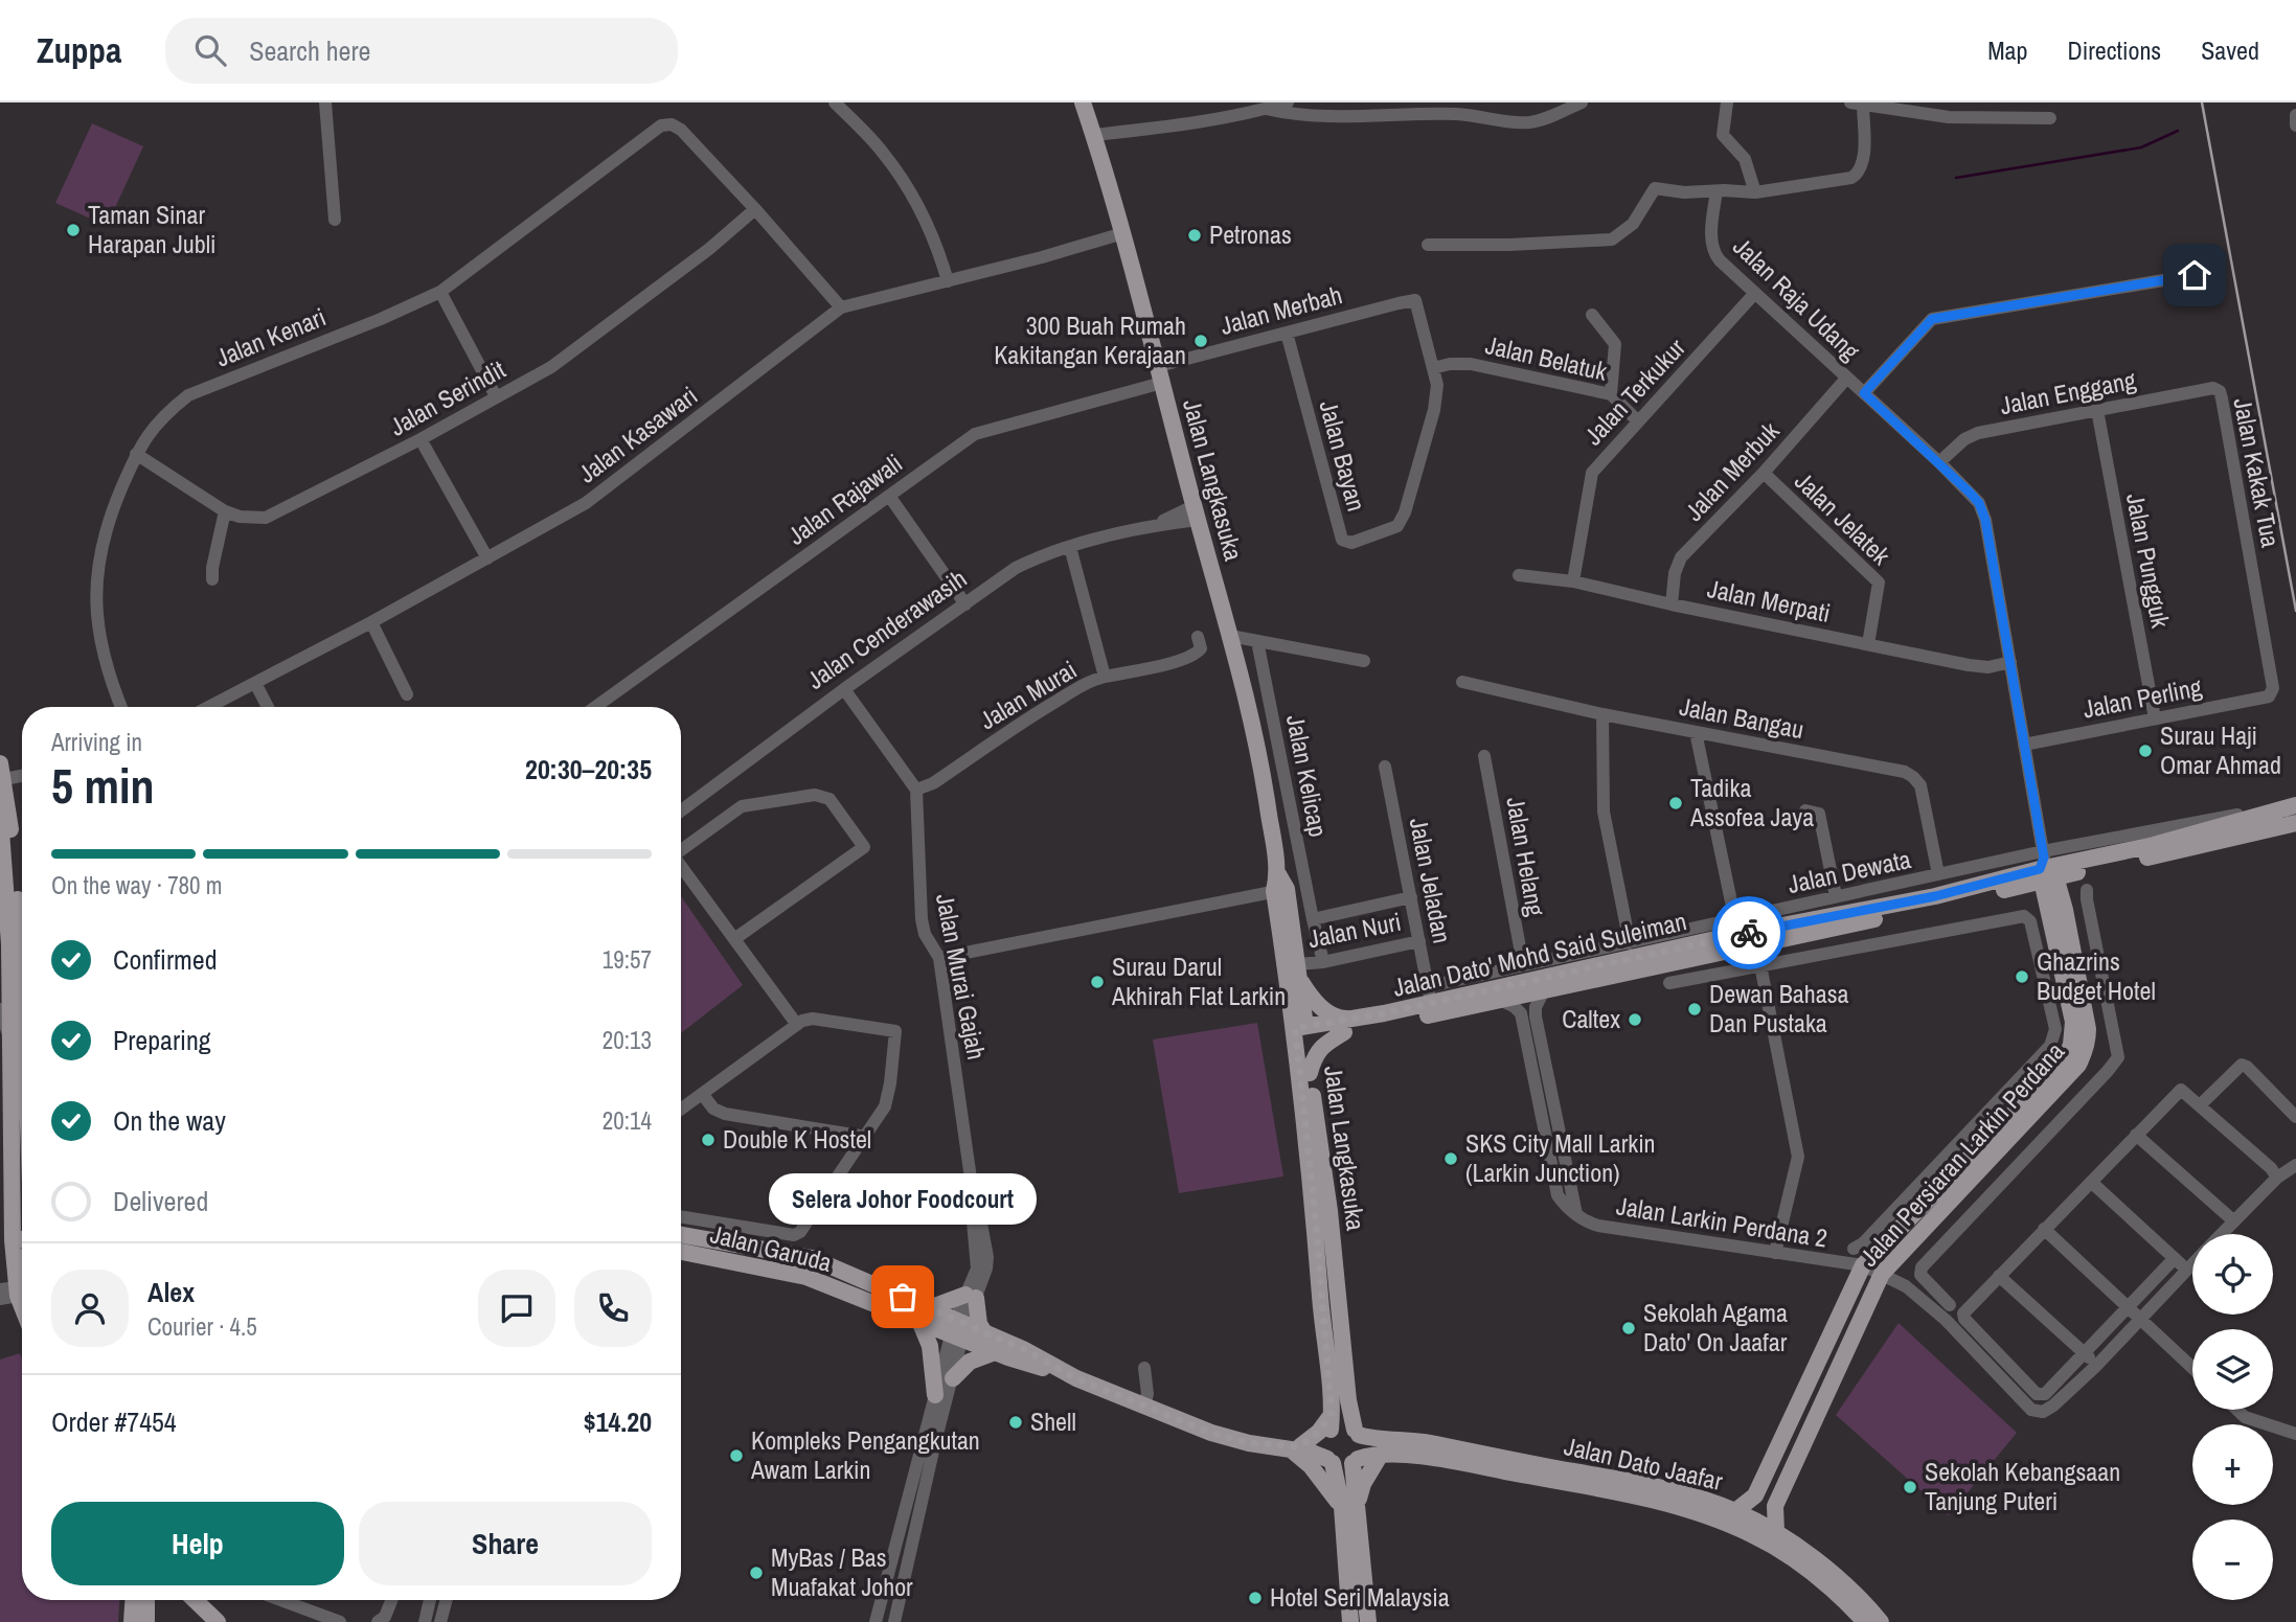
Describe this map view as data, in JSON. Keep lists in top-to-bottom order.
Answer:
{
  "streets": {
    "main road": [
      "Jalan Langkasuka",
      "Jalan Dato' Mohd Said Suleiman",
      "Jalan Persiaran Larkin Perdana",
      "Jalan Garuda",
      "Jalan Dato Jaafar"
    ],
    "street": [
      "Jalan Raja Udang",
      "Jalan Merbah",
      "Jalan Kenari",
      "Jalan Belatuk",
      "Jalan Terkukur",
      "Jalan Enggang",
      "Jalan Serindit",
      "Jalan Kasawari",
      "Jalan Bayan",
      "Jalan Merbuk",
      "Jalan Kakak Tua",
      "Jalan Rajawali",
      "Jalan Jelatek",
      "Jalan Pungguk",
      "Jalan Merpati",
      "Jalan Cenderawasih",
      "Jalan Murai",
      "Jalan Perling",
      "Jalan Bangau",
      "Jalan Kelicap",
      "Jalan Helang",
      "Jalan Dewata",
      "Jalan Jeladan",
      "Jalan Nuri",
      "Jalan Murai Gajah",
      "Jalan Larkin Perdana 2"
    ]
  },
  "crossings": [
    ["Jalan Raja Udang", "Jalan Terkukur"],
    ["Jalan Raja Udang", "Jalan Enggang"],
    ["Jalan Raja Udang", "Jalan Merbuk"],
    ["Jalan Raja Udang", "Jalan Merpati"],
    ["Jalan Raja Udang", "Jalan Perling"],
    ["Jalan Raja Udang", "Jalan Dewata"],
    ["Jalan Raja Udang", "Jalan Dato' Mohd Said Suleiman"],
    ["Jalan Raja Udang", "Jalan Persiaran Larkin Perdana"],
    ["Jalan Merbah", "Jalan Belatuk"],
    ["Jalan Merbah", "Jalan Bayan"],
    ["Jalan Merbah", "Jalan Langkasuka"],
    ["Jalan Kenari", "Jalan Serindit"],
    ["Jalan Belatuk", "Jalan Terkukur"],
    ["Jalan Belatuk", "Jalan Bayan"],
    ["Jalan Terkukur", "Jalan Merpati"],
    ["Jalan Enggang", "Jalan Kakak Tua"],
    ["Jalan Enggang", "Jalan Pungguk"],
    ["Jalan Kasawari", "Jalan Langkasuka"],
    ["Jalan Merbuk", "Jalan Jelatek"],
    ["Jalan Merbuk", "Jalan Merpati"],
    ["Jalan Kakak Tua", "Jalan Perling"],
    ["Jalan Langkasuka", "Jalan Rajawali"],
    ["Jalan Langkasuka", "Jalan Cenderawasih"],
    ["Jalan Langkasuka", "Jalan Nuri"],
    ["Jalan Langkasuka", "Jalan Dato' Mohd Said Suleiman"],
    ["Jalan Langkasuka", "Jalan Garuda"],
    ["Jalan Langkasuka", "Jalan Dato Jaafar"],
    ["Jalan Jelatek", "Jalan Merpati"],
    ["Jalan Pungguk", "Jalan Perling"],
    ["Jalan Murai", "Jalan Murai Gajah"],
    ["Jalan Bangau", "Jalan Dewata"],
    ["Jalan Kelicap", "Jalan Nuri"],
    ["Jalan Dewata", "Jalan Dato' Mohd Said Suleiman"],
    ["Jalan Dewata", "Jalan Persiaran Larkin Perdana"],
    ["Jalan Jeladan", "Jalan Nuri"],
    ["Jalan Jeladan", "Jalan Dato' Mohd Said Suleiman"],
    ["Jalan Dato' Mohd Said Suleiman", "Jalan Persiaran Larkin Perdana"],
    ["Jalan Dato' Mohd Said Suleiman", "Jalan Larkin Perdana 2"],
    ["Jalan Murai Gajah", "Jalan Garuda"],
    ["Jalan Persiaran Larkin Perdana", "Jalan Larkin Perdana 2"],
    ["Jalan Persiaran Larkin Perdana", "Jalan Dato Jaafar"],
    ["Jalan Garuda", "Jalan Dato Jaafar"]
  ],
  "places": [
    "Taman Sinar Harapan Jubli",
    "Petronas",
    "300 Buah Rumah Kakitangan Kerajaan",
    "Surau Haji Omar Ahmad",
    "Tadika Assofea Jaya",
    "Ghazrins Budget Hotel",
    "Surau Darul Akhirah Flat Larkin",
    "Dewan Bahasa Dan Pustaka",
    "Caltex",
    "Double K Hostel",
    "SKS City Mall Larkin (Larkin Junction)",
    "Selera Johor Foodcourt",
    "Sekolah Agama Dato' On Jaafar",
    "Shell",
    "Kompleks Pengangkutan Awam Larkin",
    "Sekolah Kebangsaan Tanjung Puteri",
    "MyBas / Bas Muafakat Johor",
    "Hotel Seri Malaysia"
  ],
  "page": {
    "header": "Zuppa",
    "search": "Search here",
    "nav": ["Map", "Directions", "Saved"],
    "heading": ["5 min", "Arriving in", "20:30–20:35"],
    "panel": [
      "Alex",
      "Courier · 4.5",
      "Order #7454",
      "$14.20"
    ],
    "bar": "On the way · 780 m",
    "list": [
      ["Confirmed", "19:57"],
      ["Preparing", "20:13"],
      ["On the way", "20:14"],
      "Delivered"
    ],
    "bubble": "Selera Johor Foodcourt",
    "map_buttons": ["+", "−"],
    "buttons": ["Help", "Share"]
  }
}
